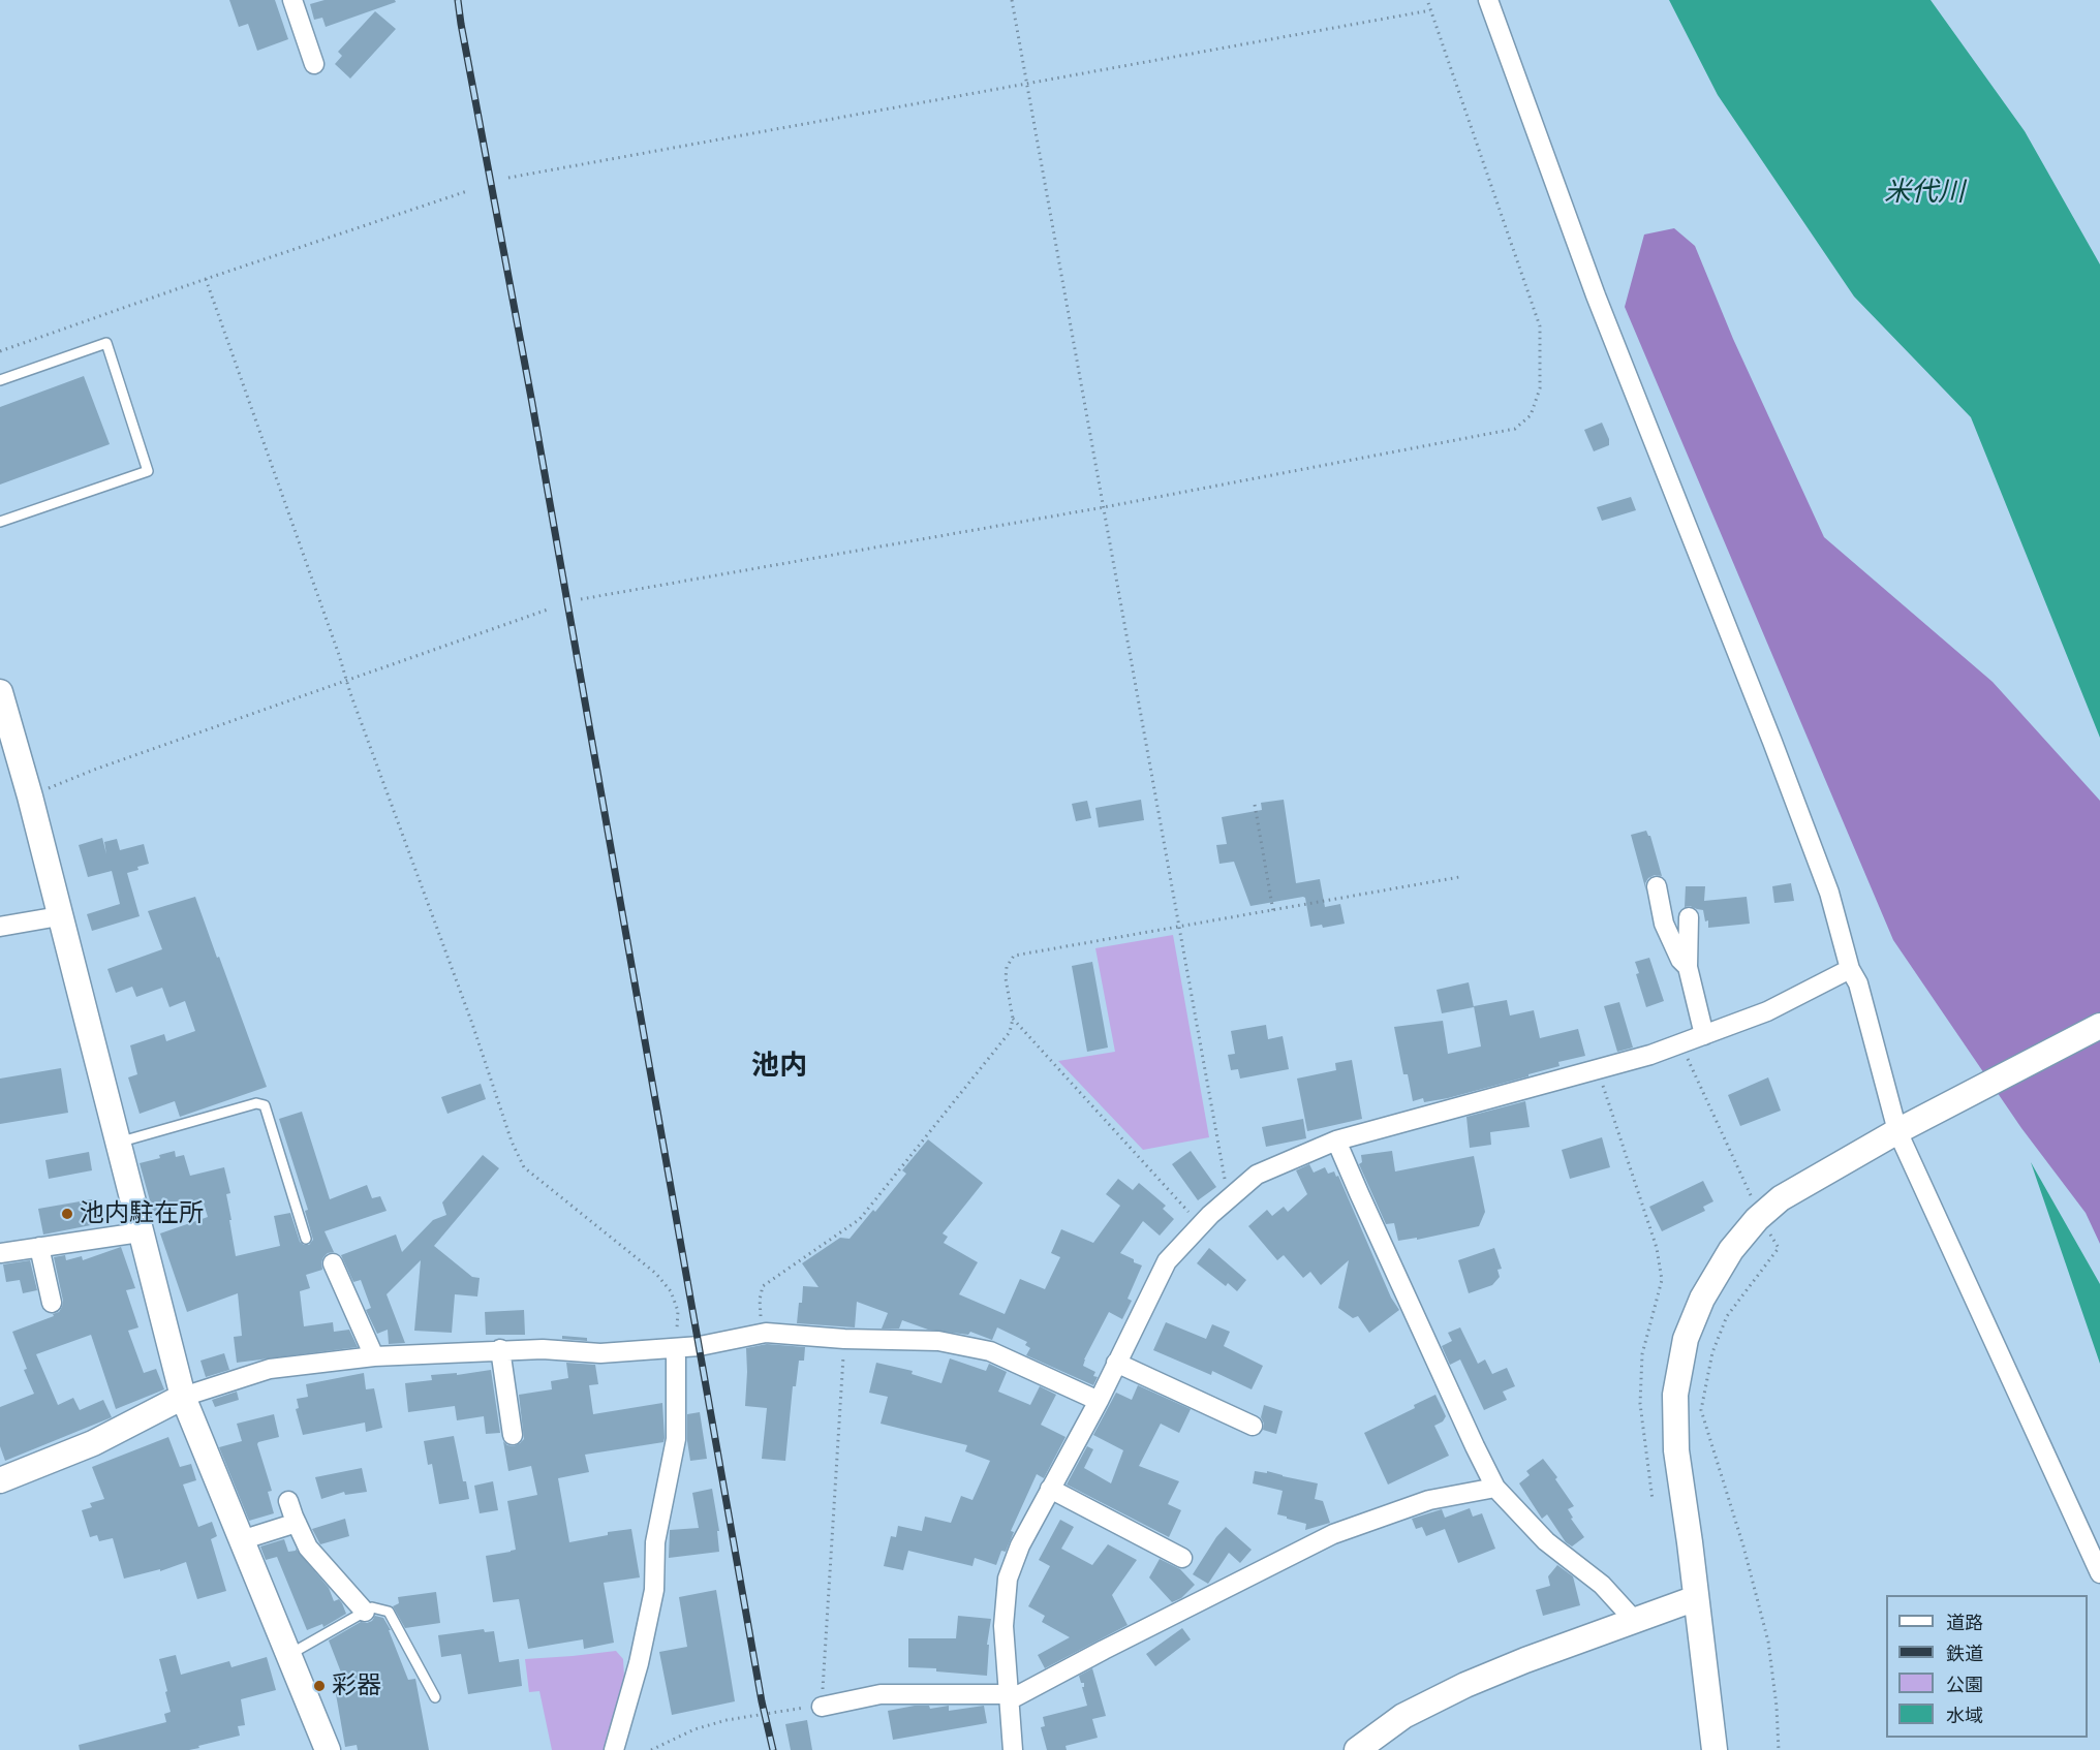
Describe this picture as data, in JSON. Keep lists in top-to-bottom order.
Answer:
{
  "districts": ["池内"],
  "water": ["米代川"],
  "places": ["池内駐在所", "彩器"],
  "legend": [
    "道路",
    "鉄道",
    "公園",
    "水域"
  ]
}
